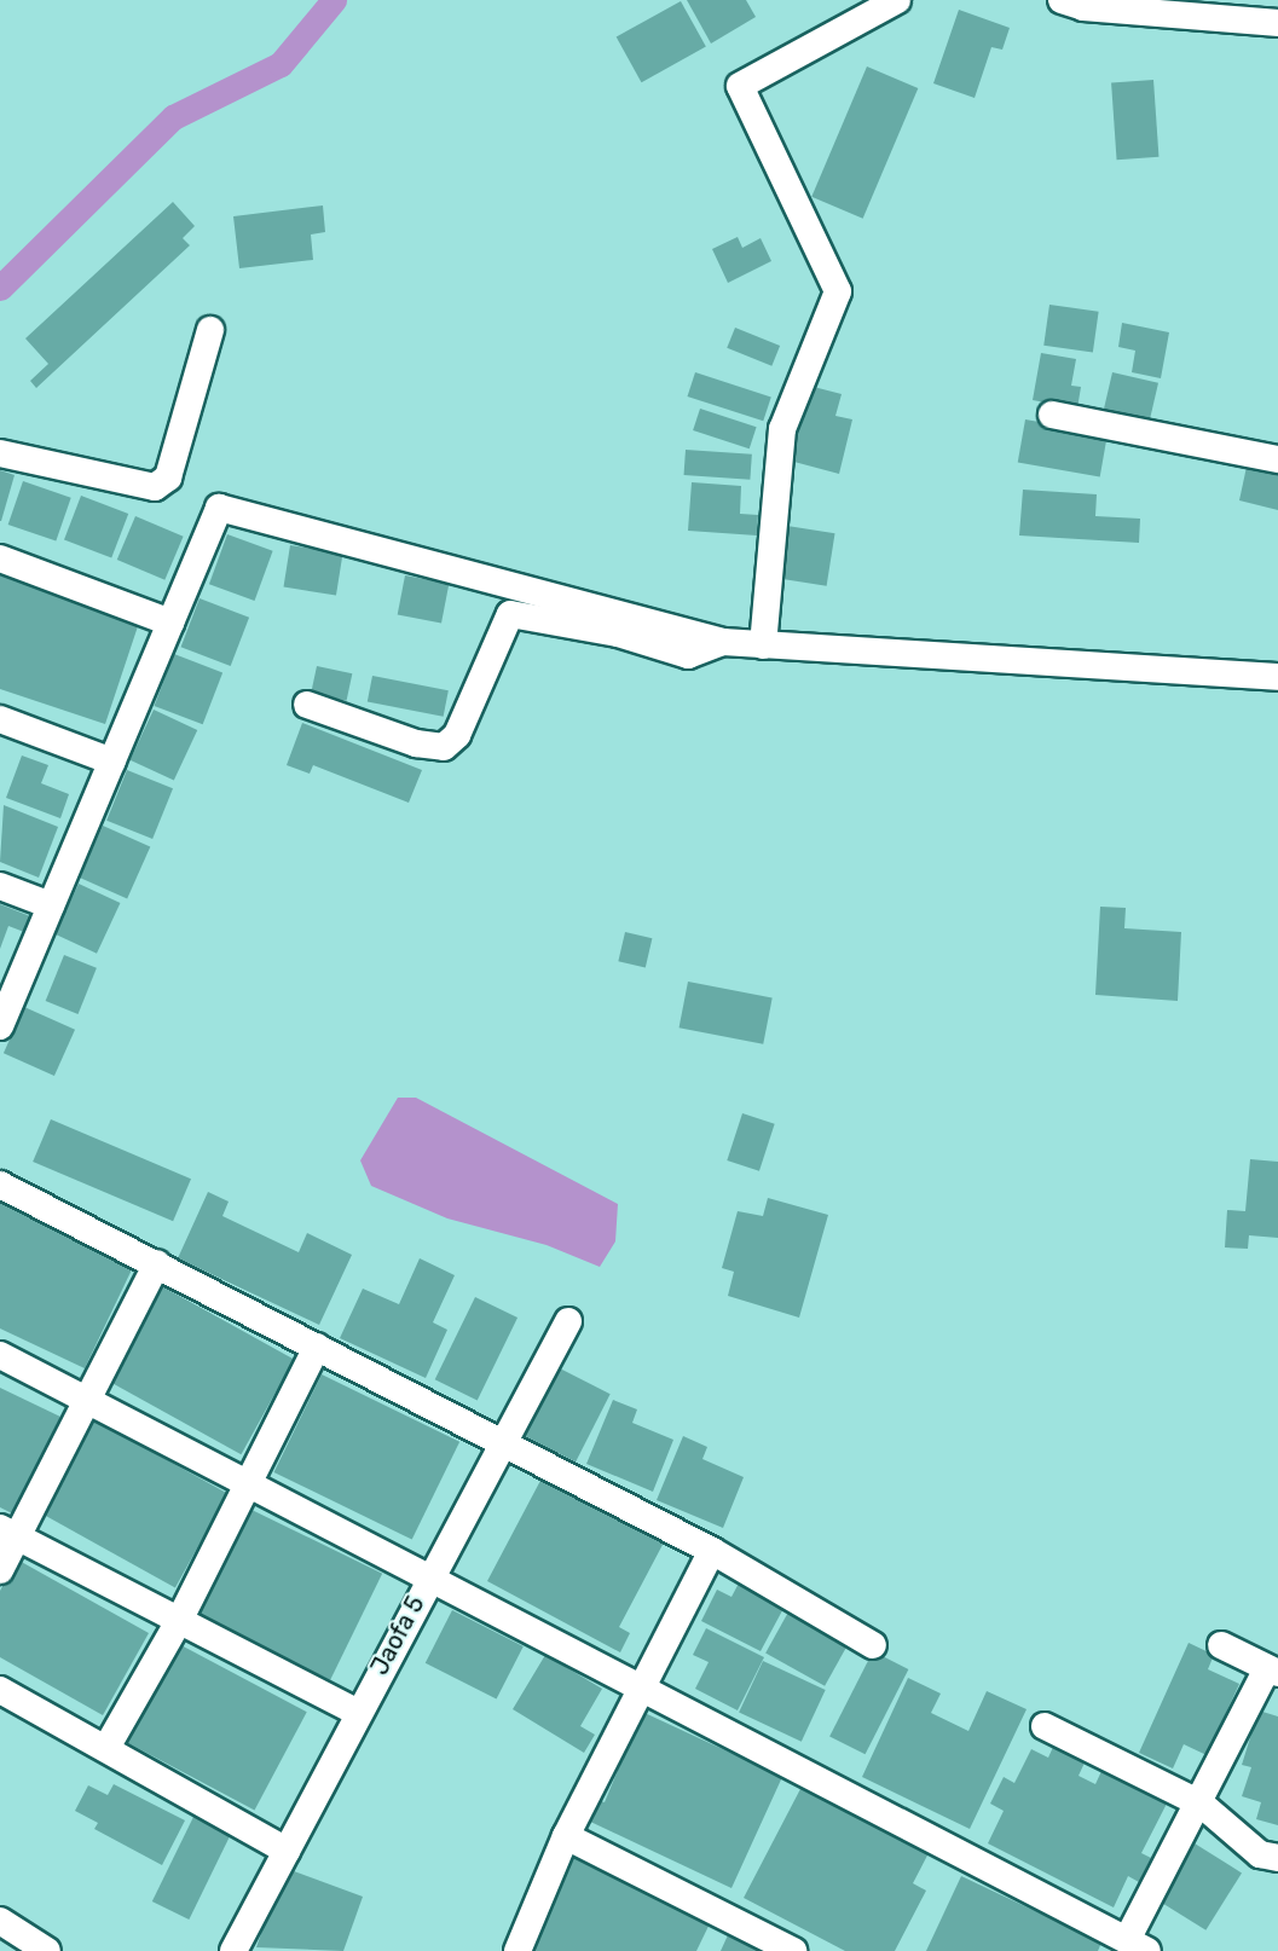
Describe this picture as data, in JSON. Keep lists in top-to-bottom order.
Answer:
{
  "streets": {
    "street": ["Jaofa 5"]
  }
}
